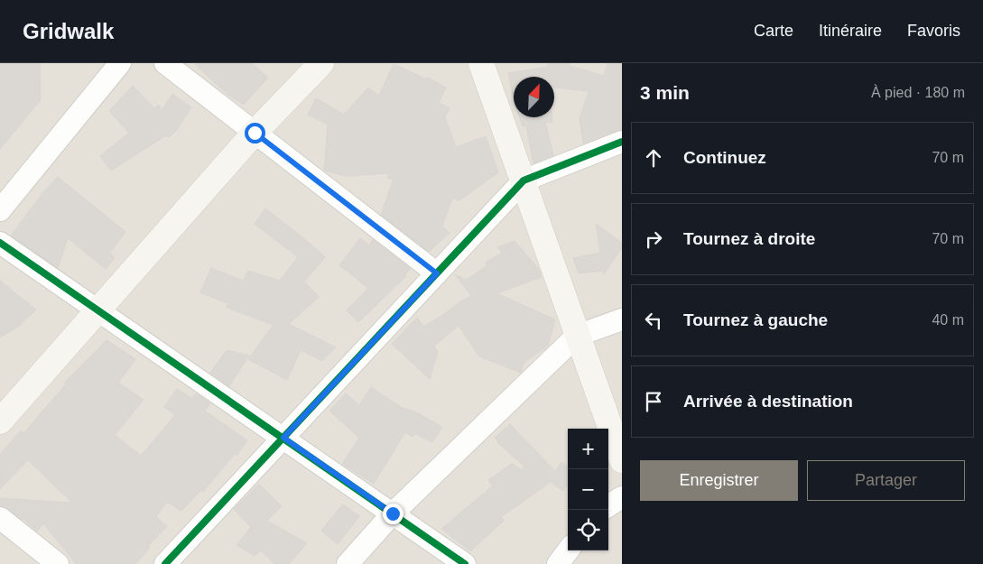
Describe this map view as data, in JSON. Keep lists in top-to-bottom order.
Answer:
{
  "north": "top right",
  "page": {
    "header": "Gridwalk",
    "nav": ["Carte", "Itinéraire", "Favoris"],
    "heading": ["3 min", "À pied · 180 m"],
    "list": [
      ["Continuez", "70 m"],
      ["Tournez à droite", "70 m"],
      ["Tournez à gauche", "40 m"],
      "Arrivée à destination"
    ],
    "map_buttons": ["+", "−"],
    "buttons": ["Enregistrer", "Partager"]
  }
}
